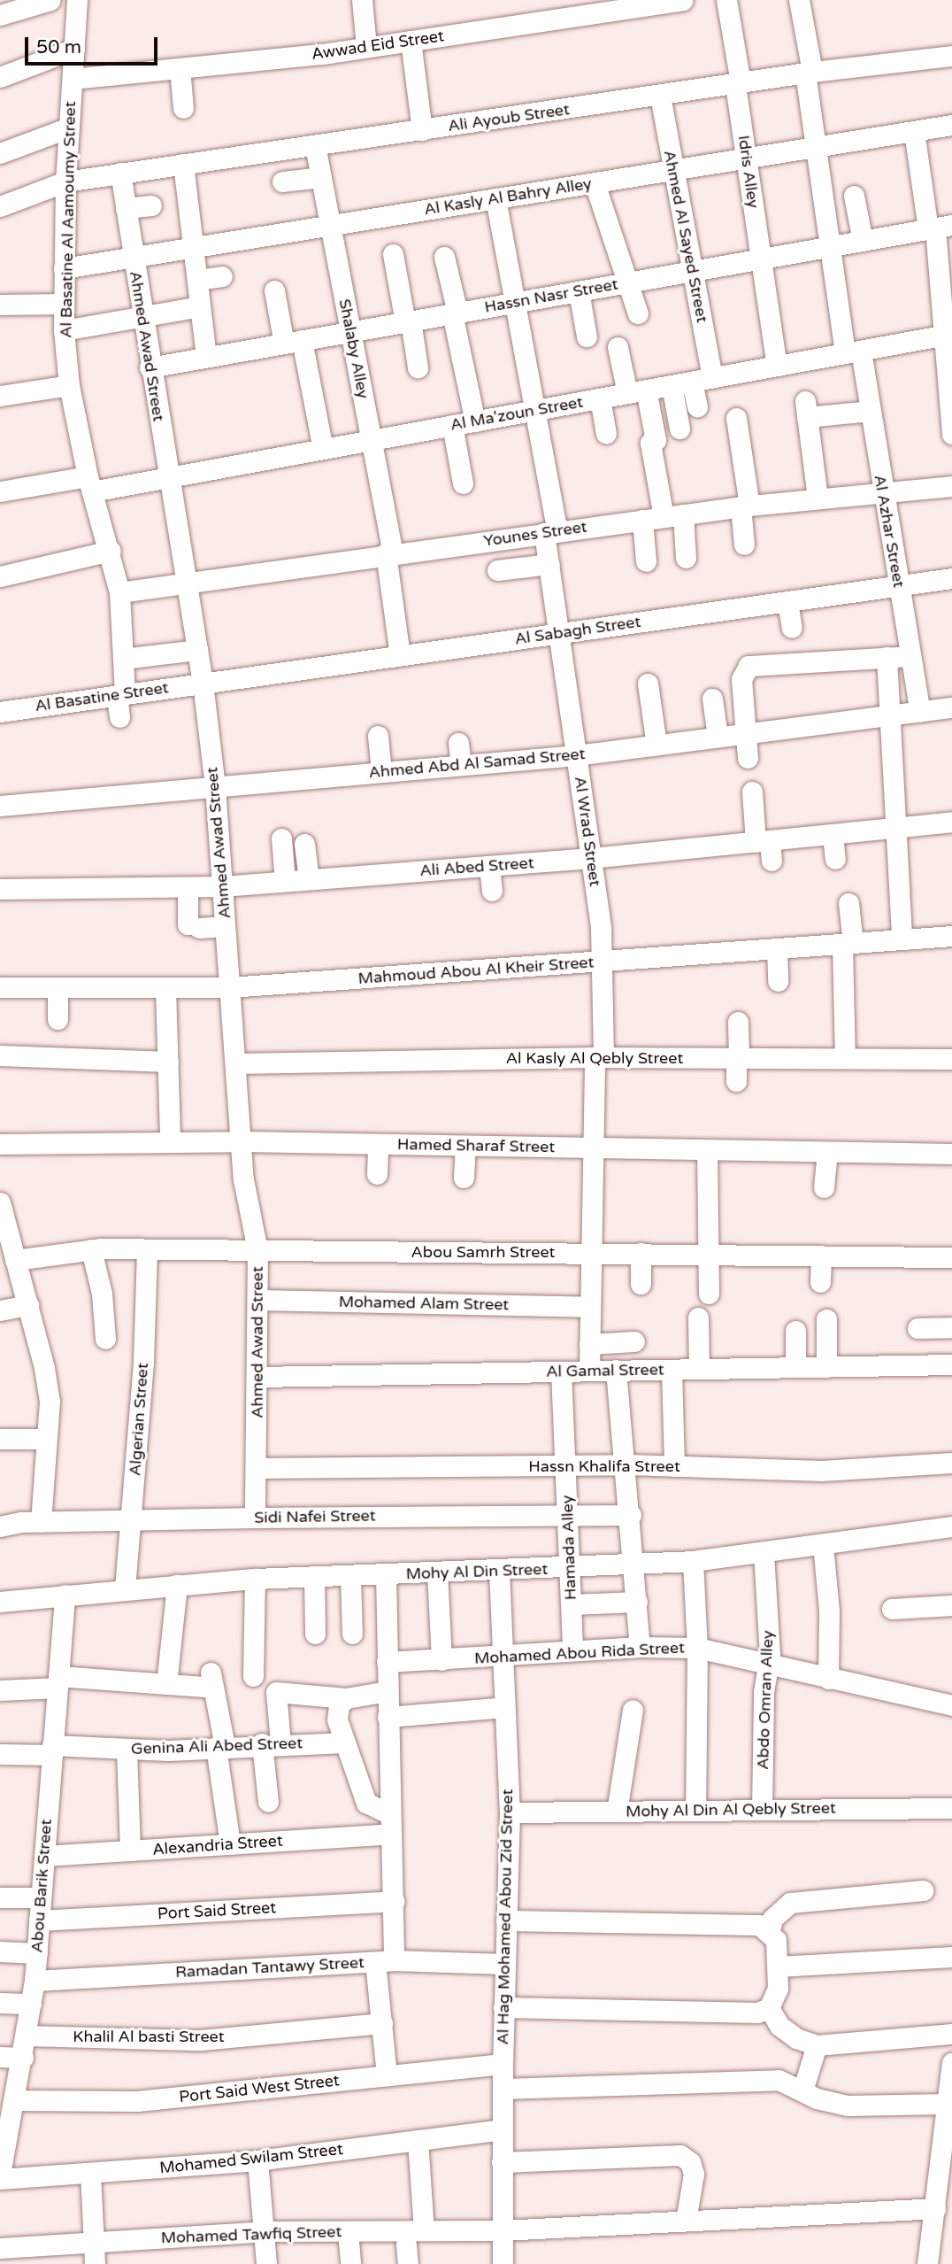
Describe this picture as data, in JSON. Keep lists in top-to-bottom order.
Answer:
{
  "streets": {
    "street": [
      "Awwad Eid Street",
      "Ali Ayoub Street",
      "Idris Alley",
      "Al Kasly Al Bahry Alley",
      "Al Basatine Al Aamoumy Street",
      "Ahmed Al Sayed Street",
      "Hassn Nasr Street",
      "Ahmed Awad Street",
      "Shalaby Alley",
      "Al Ma'zoun Street",
      "Al Azhar Street",
      "Younes Street",
      "Al Sabagh Street",
      "Al Basatine Street",
      "Ahmed Abd Al Samad Street",
      "Al Wrad Street",
      "Ali Abed Street",
      "Mahmoud Abou Al Kheir Street",
      "Al Kasly Al Qebly Street",
      "Hamed Sharaf Street",
      "Abou Samrh Street",
      "Mohamed Alam Street",
      "Al Gamal Street",
      "Algerian Street",
      "Hassn Khalifa Street",
      "Sidi Nafei Street",
      "Hamada Alley",
      "Mohy Al Din Street",
      "Mohamed Abou Rida Street",
      "Abdo Omran Alley",
      "Genina Ali Abed Street",
      "Mohy Al Din Al Qebly Street",
      "Alexandria Street",
      "Abou Barik Street",
      "Port Said Street",
      "Al Hag Mohamed Abou Zid Street",
      "Ramadan Tantawy Street",
      "Khalil Al basti Street",
      "Port Said West Street",
      "Mohamed Swilam Street",
      "Mohamed Tawfiq Street"
    ]
  },
  "crossings": [
    ["Awwad Eid Street", "Al Basatine Al Aamoumy Street"],
    ["Ali Ayoub Street", "Idris Alley"],
    ["Ali Ayoub Street", "Al Basatine Al Aamoumy Street"],
    ["Ali Ayoub Street", "Ahmed Al Sayed Street"],
    ["Ali Ayoub Street", "Ahmed Awad Street"],
    ["Ali Ayoub Street", "Shalaby Alley"],
    ["Ali Ayoub Street", "Al Azhar Street"],
    ["Idris Alley", "Al Kasly Al Bahry Alley"],
    ["Idris Alley", "Hassn Nasr Street"],
    ["Idris Alley", "Al Ma'zoun Street"],
    ["Al Kasly Al Bahry Alley", "Al Basatine Al Aamoumy Street"],
    ["Al Kasly Al Bahry Alley", "Ahmed Al Sayed Street"],
    ["Al Kasly Al Bahry Alley", "Ahmed Awad Street"],
    ["Al Kasly Al Bahry Alley", "Shalaby Alley"],
    ["Al Kasly Al Bahry Alley", "Al Azhar Street"],
    ["Al Kasly Al Bahry Alley", "Al Wrad Street"],
    ["Al Basatine Al Aamoumy Street", "Al Ma'zoun Street"],
    ["Al Basatine Al Aamoumy Street", "Younes Street"],
    ["Al Basatine Al Aamoumy Street", "Al Basatine Street"],
    ["Ahmed Al Sayed Street", "Hassn Nasr Street"],
    ["Ahmed Al Sayed Street", "Al Ma'zoun Street"],
    ["Hassn Nasr Street", "Ahmed Awad Street"],
    ["Hassn Nasr Street", "Shalaby Alley"],
    ["Hassn Nasr Street", "Al Azhar Street"],
    ["Hassn Nasr Street", "Al Wrad Street"],
    ["Ahmed Awad Street", "Al Ma'zoun Street"],
    ["Ahmed Awad Street", "Younes Street"],
    ["Ahmed Awad Street", "Al Sabagh Street"],
    ["Ahmed Awad Street", "Al Basatine Street"],
    ["Ahmed Awad Street", "Ahmed Abd Al Samad Street"],
    ["Ahmed Awad Street", "Ali Abed Street"],
    ["Ahmed Awad Street", "Mahmoud Abou Al Kheir Street"],
    ["Ahmed Awad Street", "Al Kasly Al Qebly Street"],
    ["Ahmed Awad Street", "Hamed Sharaf Street"],
    ["Ahmed Awad Street", "Abou Samrh Street"],
    ["Ahmed Awad Street", "Mohamed Alam Street"],
    ["Ahmed Awad Street", "Al Gamal Street"],
    ["Ahmed Awad Street", "Hassn Khalifa Street"],
    ["Ahmed Awad Street", "Sidi Nafei Street"],
    ["Shalaby Alley", "Al Ma'zoun Street"],
    ["Shalaby Alley", "Younes Street"],
    ["Shalaby Alley", "Al Sabagh Street"],
    ["Al Ma'zoun Street", "Al Azhar Street"],
    ["Al Ma'zoun Street", "Al Wrad Street"],
    ["Al Azhar Street", "Younes Street"],
    ["Al Azhar Street", "Al Sabagh Street"],
    ["Al Azhar Street", "Ahmed Abd Al Samad Street"],
    ["Younes Street", "Al Wrad Street"],
    ["Al Sabagh Street", "Al Basatine Street"],
    ["Al Sabagh Street", "Al Wrad Street"],
    ["Ahmed Abd Al Samad Street", "Al Wrad Street"],
    ["Al Wrad Street", "Ali Abed Street"],
    ["Al Wrad Street", "Mahmoud Abou Al Kheir Street"],
    ["Al Wrad Street", "Al Kasly Al Qebly Street"],
    ["Al Wrad Street", "Hamed Sharaf Street"],
    ["Al Wrad Street", "Abou Samrh Street"],
    ["Al Wrad Street", "Mohamed Alam Street"],
    ["Al Wrad Street", "Al Gamal Street"],
    ["Abou Samrh Street", "Algerian Street"],
    ["Al Gamal Street", "Hamada Alley"],
    ["Algerian Street", "Sidi Nafei Street"],
    ["Algerian Street", "Mohy Al Din Street"],
    ["Hassn Khalifa Street", "Hamada Alley"],
    ["Sidi Nafei Street", "Hamada Alley"],
    ["Hamada Alley", "Mohy Al Din Street"],
    ["Hamada Alley", "Mohamed Abou Rida Street"],
    ["Mohy Al Din Street", "Abdo Omran Alley"],
    ["Mohy Al Din Street", "Abou Barik Street"],
    ["Mohy Al Din Street", "Al Hag Mohamed Abou Zid Street"],
    ["Mohamed Abou Rida Street", "Abdo Omran Alley"],
    ["Mohamed Abou Rida Street", "Al Hag Mohamed Abou Zid Street"],
    ["Abdo Omran Alley", "Mohy Al Din Al Qebly Street"],
    ["Genina Ali Abed Street", "Abou Barik Street"],
    ["Mohy Al Din Al Qebly Street", "Al Hag Mohamed Abou Zid Street"],
    ["Alexandria Street", "Abou Barik Street"],
    ["Abou Barik Street", "Port Said Street"],
    ["Abou Barik Street", "Ramadan Tantawy Street"],
    ["Abou Barik Street", "Khalil Al basti Street"],
    ["Abou Barik Street", "Port Said West Street"],
    ["Abou Barik Street", "Mohamed Swilam Street"],
    ["Al Hag Mohamed Abou Zid Street", "Ramadan Tantawy Street"],
    ["Al Hag Mohamed Abou Zid Street", "Port Said West Street"],
    ["Al Hag Mohamed Abou Zid Street", "Mohamed Swilam Street"],
    ["Al Hag Mohamed Abou Zid Street", "Mohamed Tawfiq Street"]
  ],
  "scale_bar": "50 m"
}
